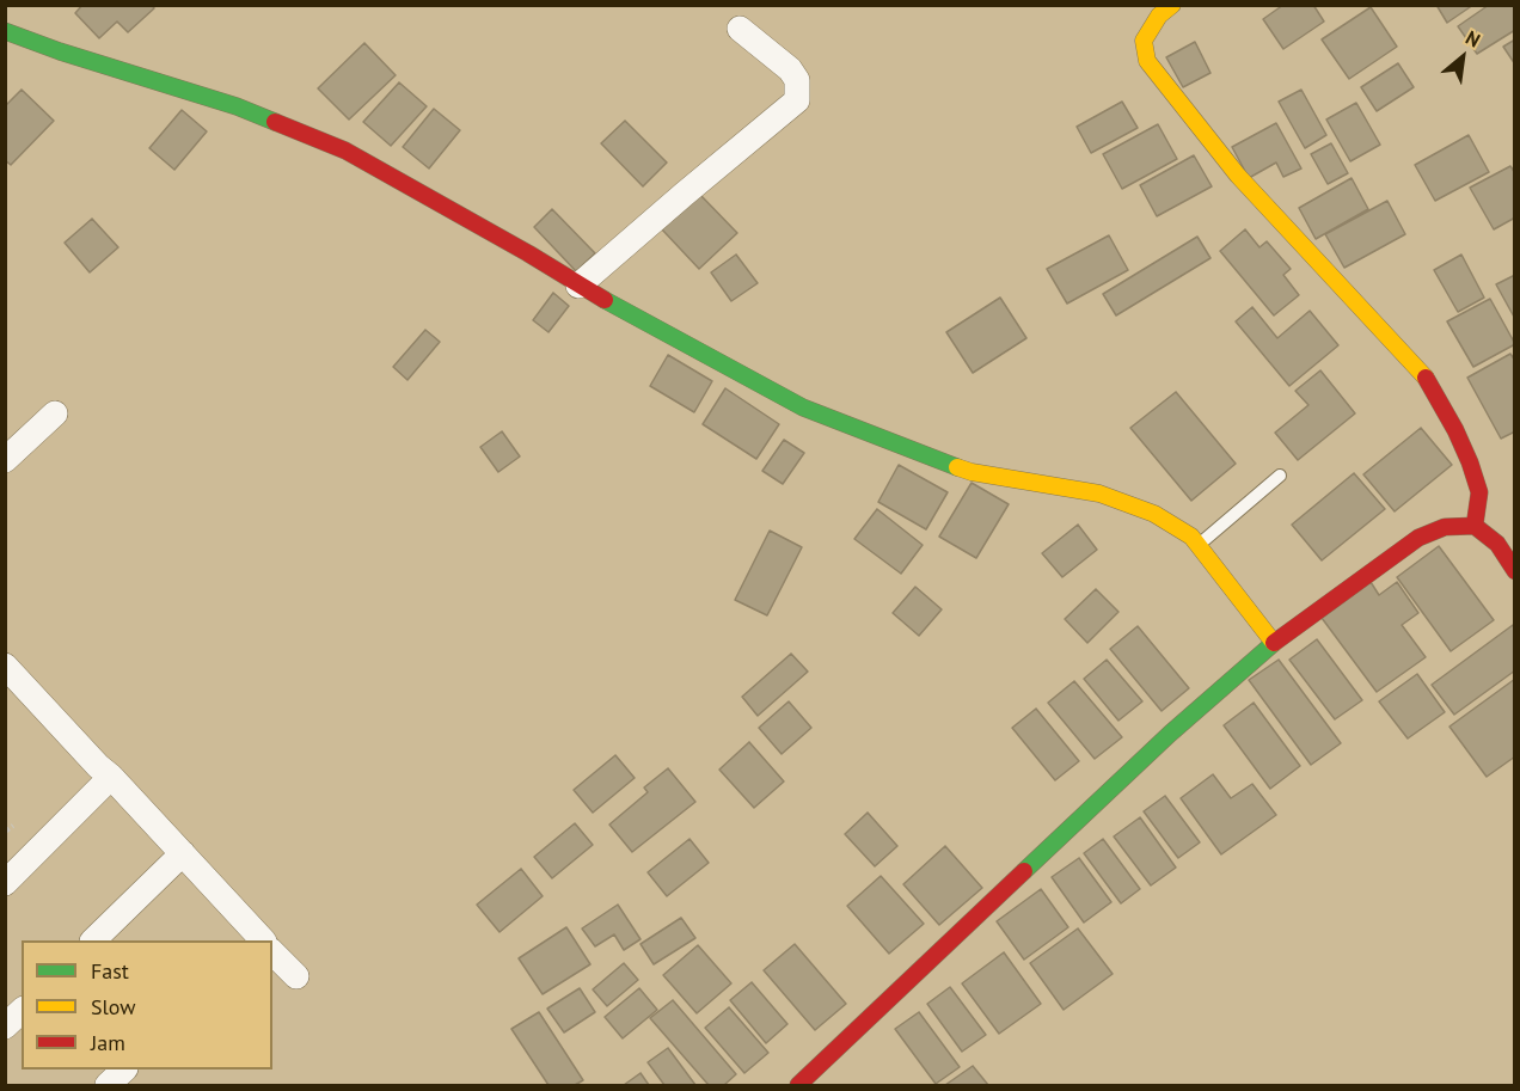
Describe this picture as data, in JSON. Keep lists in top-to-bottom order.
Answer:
{
  "legend": ["Fast", "Slow", "Jam"],
  "north": "top right"
}
